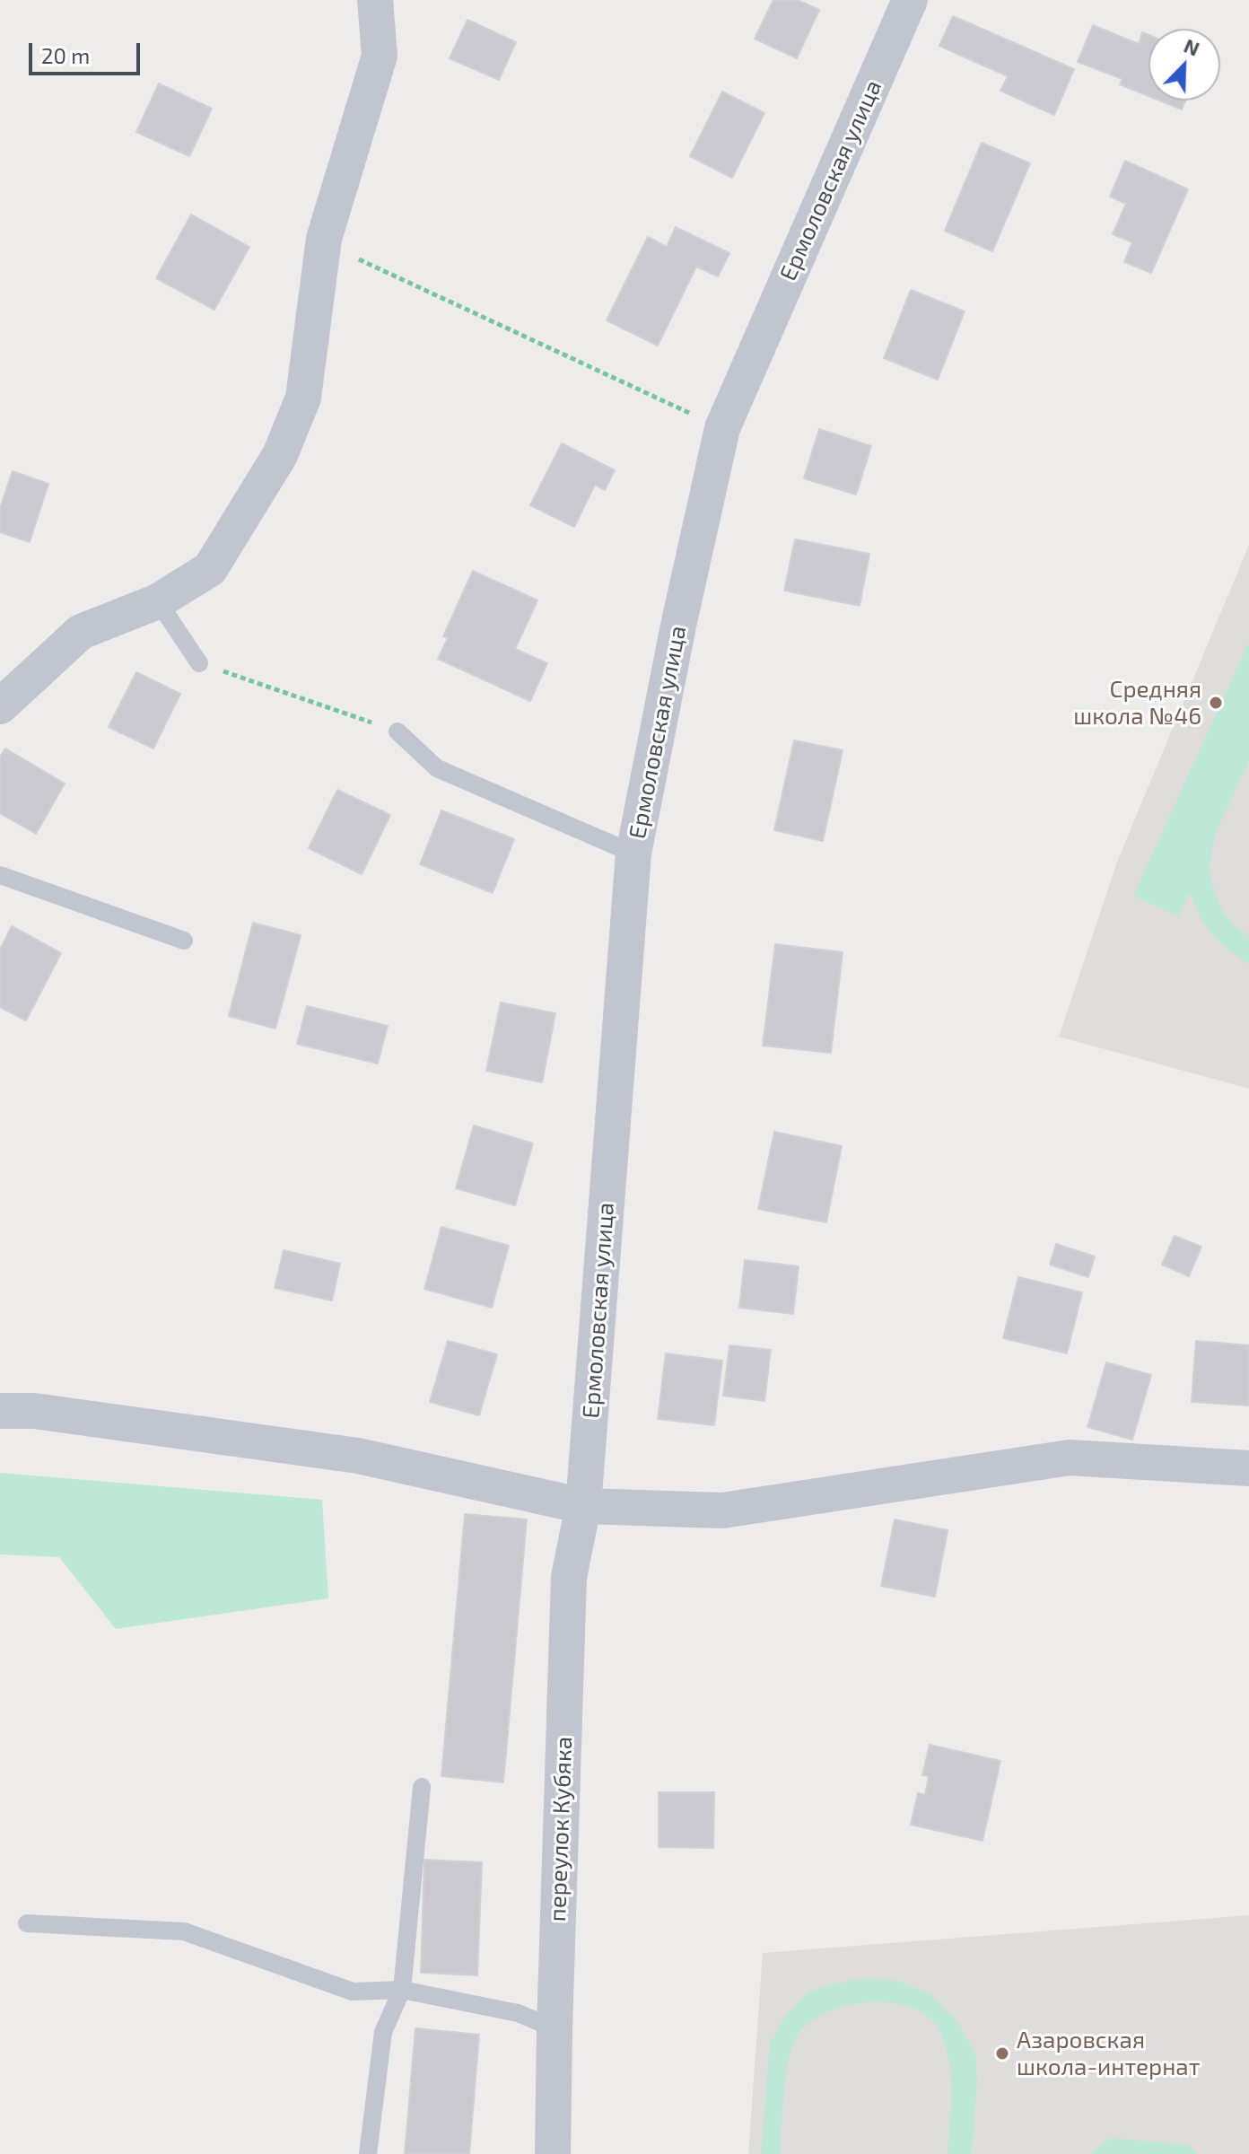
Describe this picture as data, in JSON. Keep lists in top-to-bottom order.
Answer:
{
  "streets": {
    "street": ["Ермоловская улица", "переулок Кубяка"]
  },
  "crossings": [
    ["Ермоловская улица", "переулок Кубяка"]
  ],
  "places": ["Средняя школа №46", "Азаровская школа-интернат"],
  "scale_bar": "20 m",
  "north": "top right"
}
